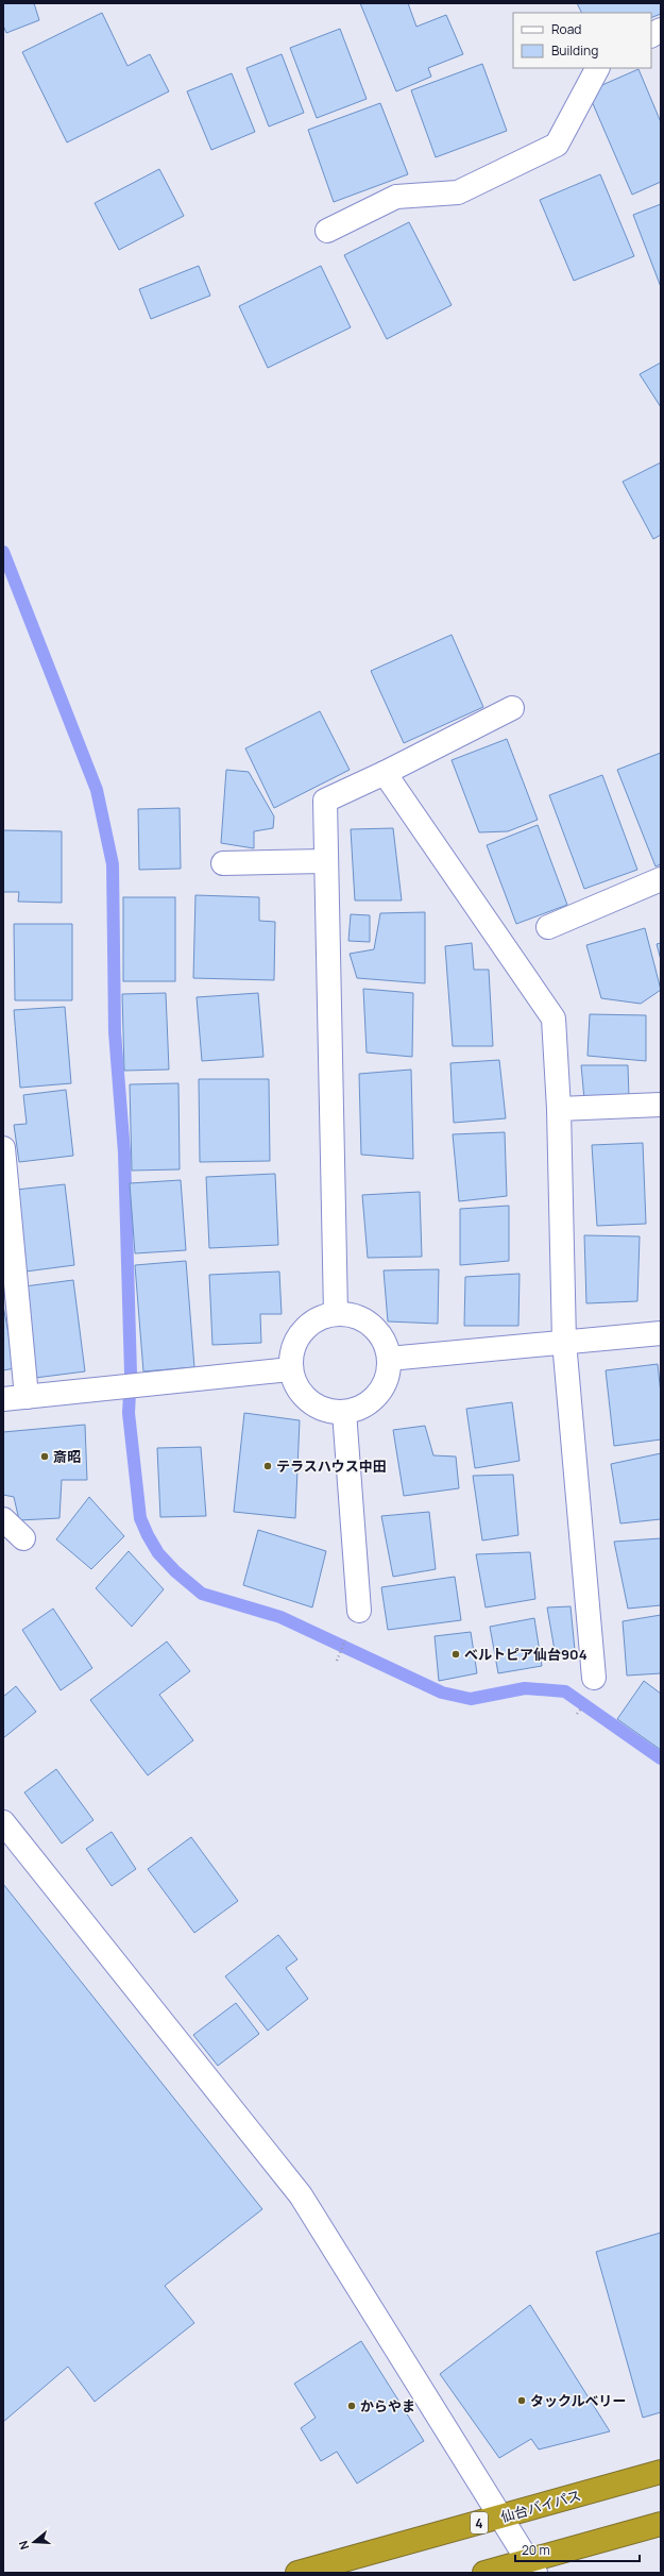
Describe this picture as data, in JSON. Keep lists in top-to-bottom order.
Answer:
{
  "streets": {
    "highway": ["仙台バイパス", "4"]
  },
  "places": [
    "斎昭",
    "テラスハウス中田",
    "ベルトピア仙台904",
    "タックルベリー",
    "からやま"
  ],
  "legend": ["Road", "Building"],
  "scale_bar": "20 m",
  "north": "left"
}
